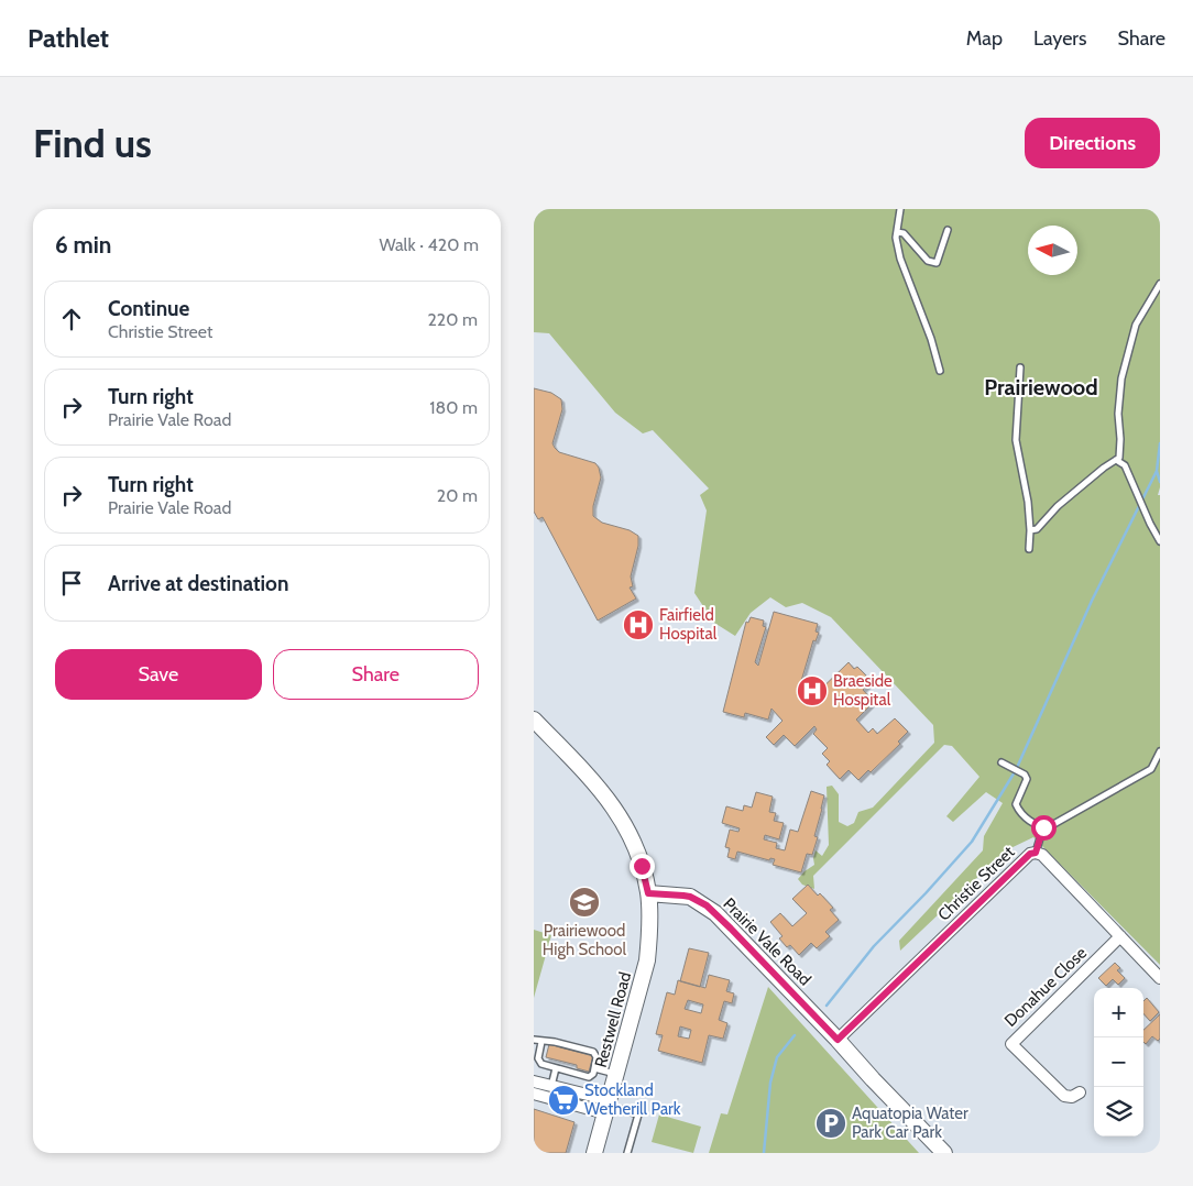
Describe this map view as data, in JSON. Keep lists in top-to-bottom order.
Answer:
{
  "streets": {
    "main road": ["Prairie Vale Road", "Restwell Road"],
    "street": ["Christie Street", "Donahue Close"]
  },
  "crossings": [
    ["Christie Street", "Prairie Vale Road"],
    ["Christie Street", "Donahue Close"],
    ["Prairie Vale Road", "Restwell Road"]
  ],
  "districts": ["Prairiewood"],
  "places": {
    "hospital": ["Fairfield Hospital", "Braeside Hospital"],
    "school or university": ["Prairiewood High School"],
    "supermarket": ["Stockland Wetherill Park"],
    "parking": ["Aquatopia Water Park Car Park"]
  },
  "north": "left",
  "page": {
    "header": "Pathlet",
    "nav": ["Map", "Layers", "Share"],
    "buttons": [
      "Directions",
      ["Save", "Share"]
    ],
    "title": "Find us",
    "heading": ["6 min", "Walk · 420 m"],
    "list": [
      ["Continue", "Christie Street", "220 m"],
      ["Turn right", "Prairie Vale Road", "180 m"],
      ["Turn right", "Prairie Vale Road", "20 m"],
      "Arrive at destination"
    ],
    "map_buttons": ["+", "−"]
  }
}
